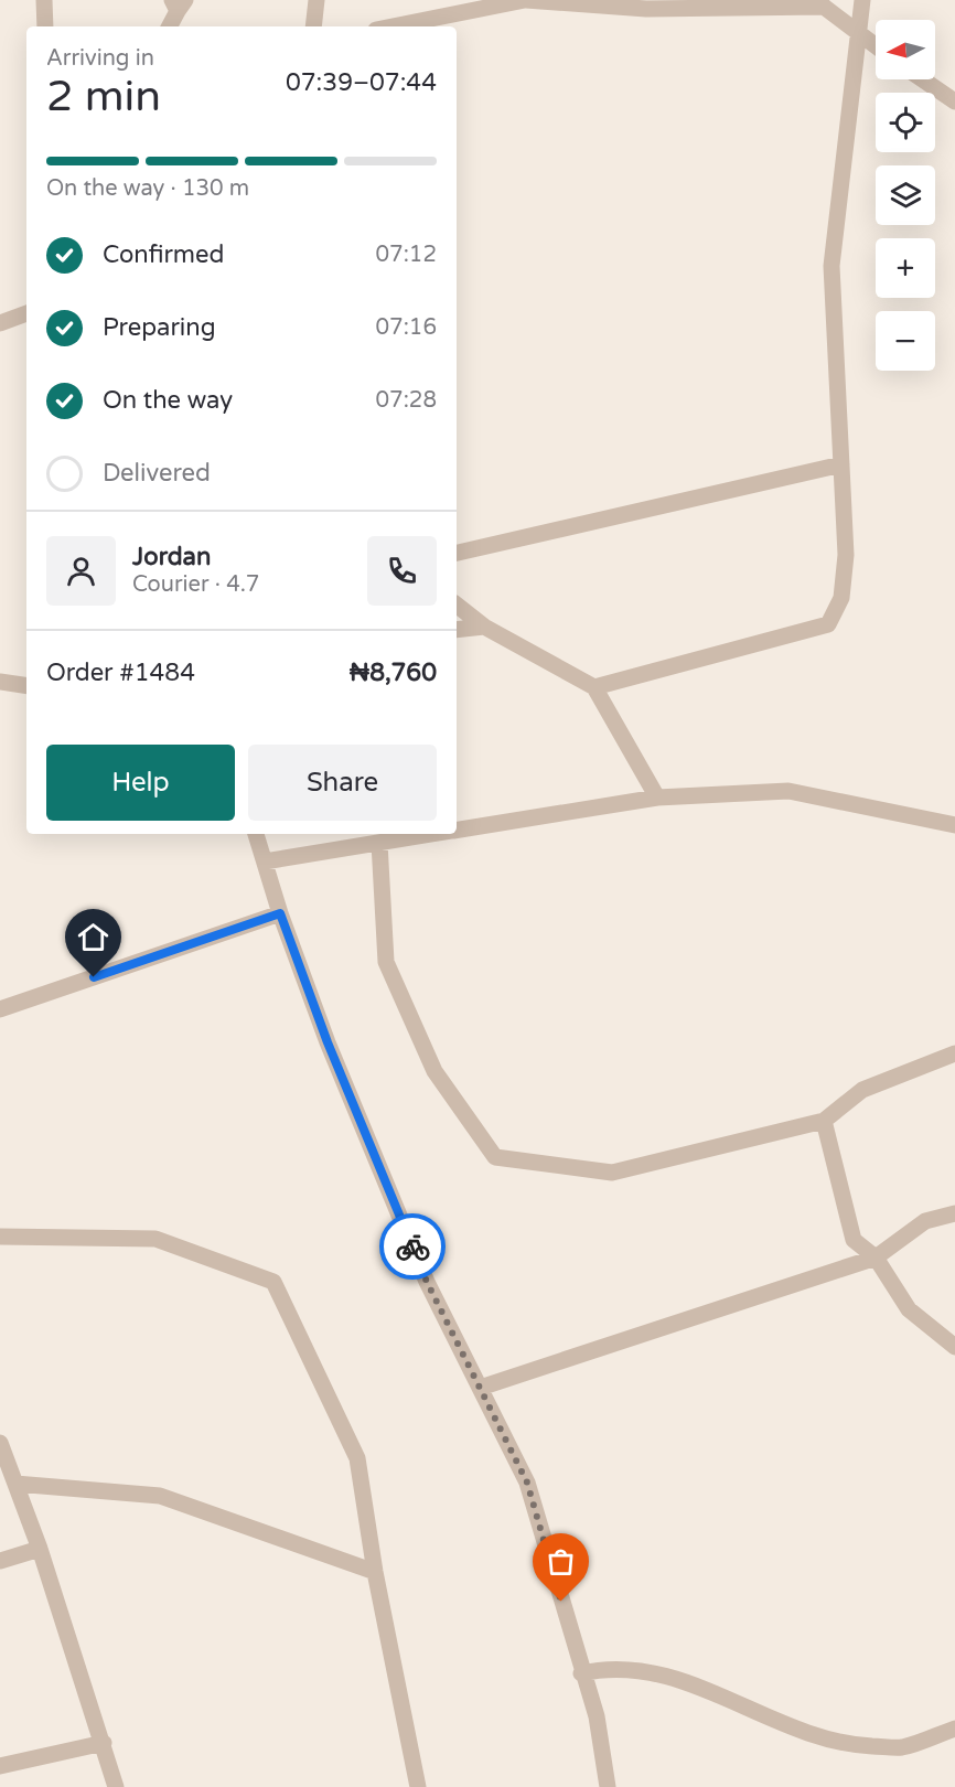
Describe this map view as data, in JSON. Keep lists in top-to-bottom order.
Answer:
{
  "north": "left",
  "page": {
    "map_buttons": ["+", "−"],
    "heading": ["2 min", "Arriving in", "07:39–07:44"],
    "panel": [
      "Jordan",
      "Courier · 4.7",
      "Order #1484",
      "₦8,760"
    ],
    "bar": "On the way · 130 m",
    "list": [
      ["Confirmed", "07:12"],
      ["Preparing", "07:16"],
      ["On the way", "07:28"],
      "Delivered"
    ],
    "buttons": ["Help", "Share"]
  }
}
